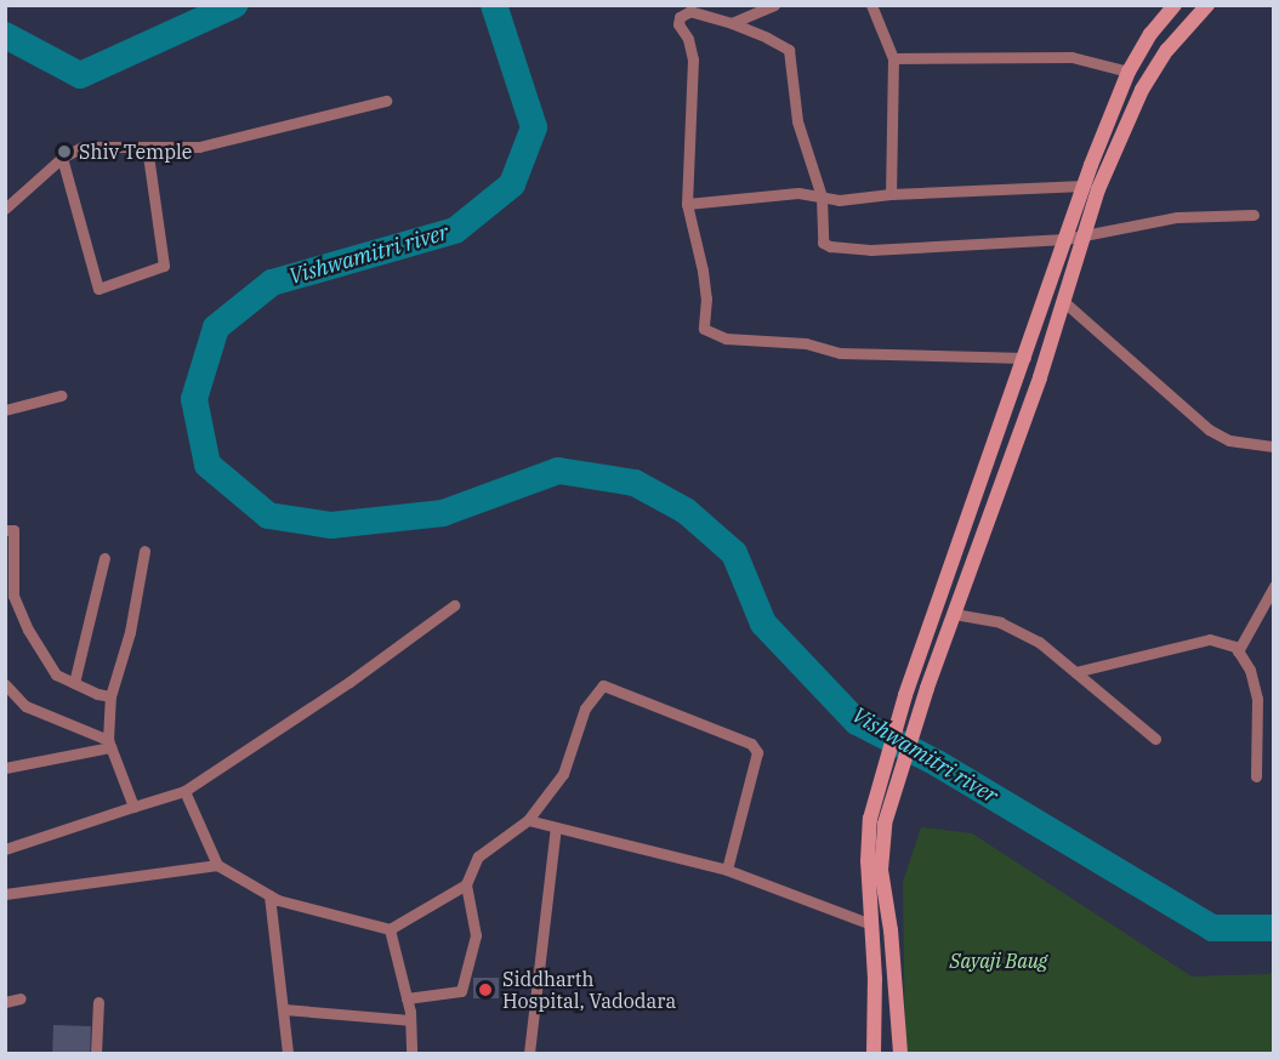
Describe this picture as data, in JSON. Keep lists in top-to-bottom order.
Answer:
{
  "water": ["Vishwamitri river"],
  "parks": ["Sayaji Baug"],
  "places": ["Shiv Temple", "Siddharth Hospital, Vadodara"]
}
